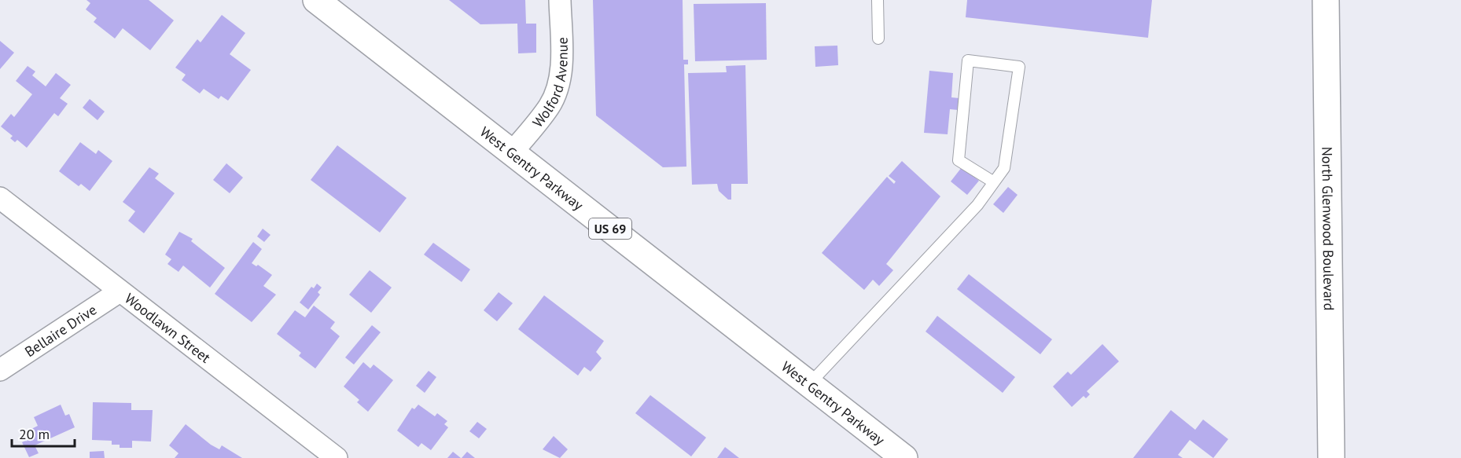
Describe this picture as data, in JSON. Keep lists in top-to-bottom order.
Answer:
{
  "streets": {
    "main road": ["West Gentry Parkway", "US 69", "North Glenwood Boulevard"],
    "street": ["Wolford Avenue", "Woodlawn Street", "Bellaire Drive"]
  },
  "crossings": [
    ["Wolford Avenue", "West Gentry Parkway"],
    ["Woodlawn Street", "Bellaire Drive"]
  ],
  "scale_bar": "20 m"
}
